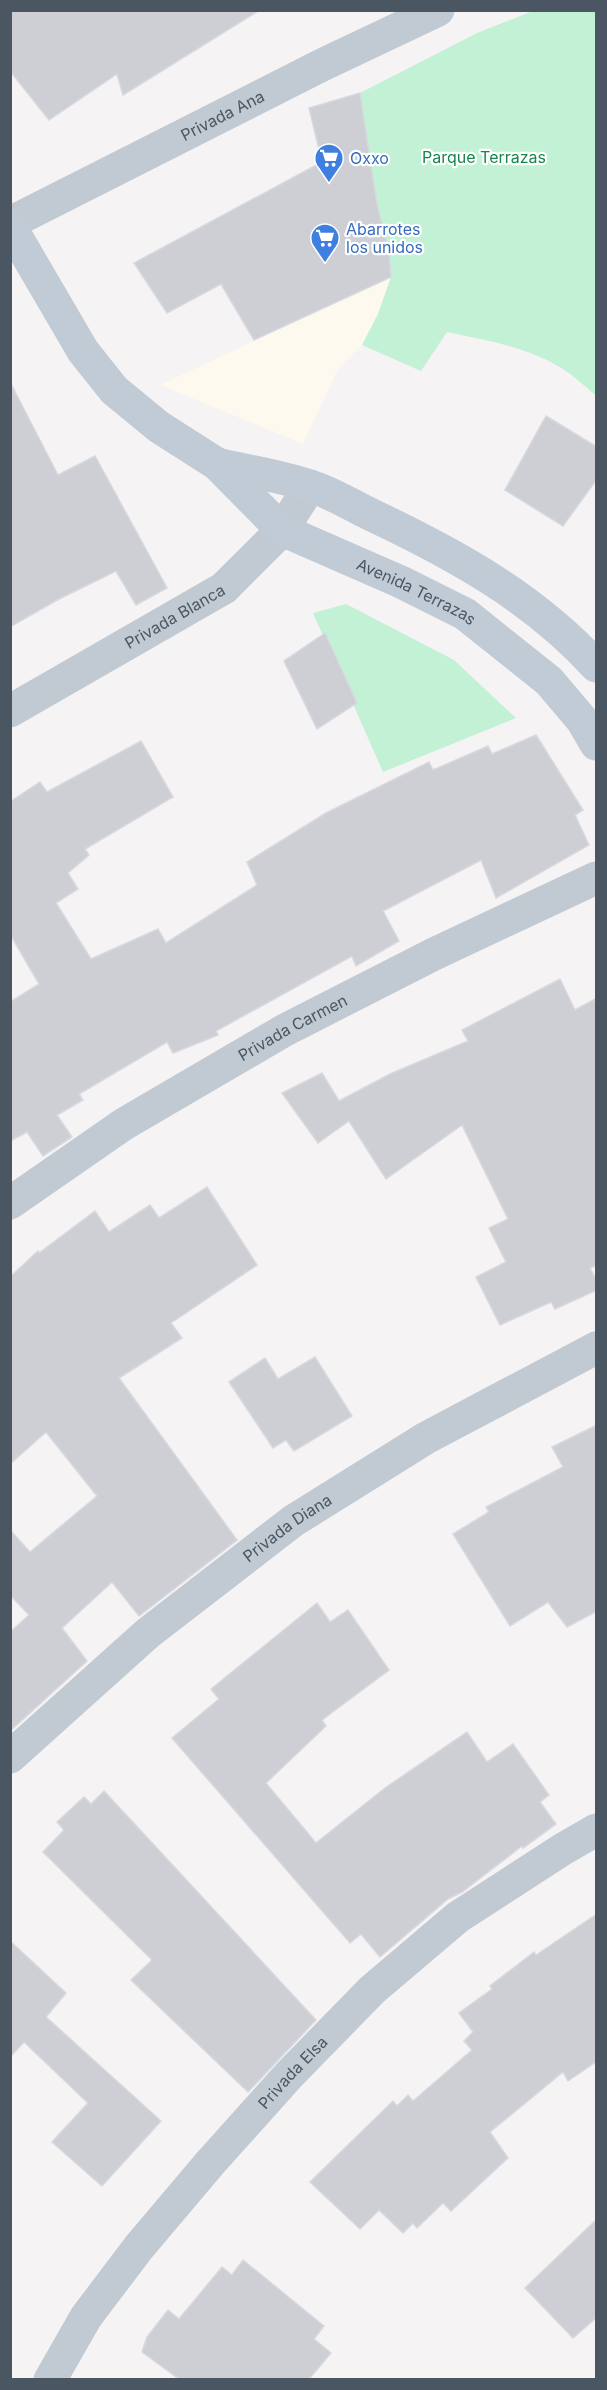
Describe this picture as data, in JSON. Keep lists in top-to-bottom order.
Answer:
{
  "streets": {
    "street": [
      "Privada Ana",
      "Avenida Terrazas",
      "Privada Blanca",
      "Privada Carmen",
      "Privada Diana",
      "Privada Elsa"
    ]
  },
  "crossings": [
    ["Privada Ana", "Avenida Terrazas"],
    ["Avenida Terrazas", "Privada Blanca"]
  ],
  "parks": ["Parque Terrazas"],
  "places": {
    "supermarket": ["Oxxo", "Abarrotes los unidos"]
  }
}
